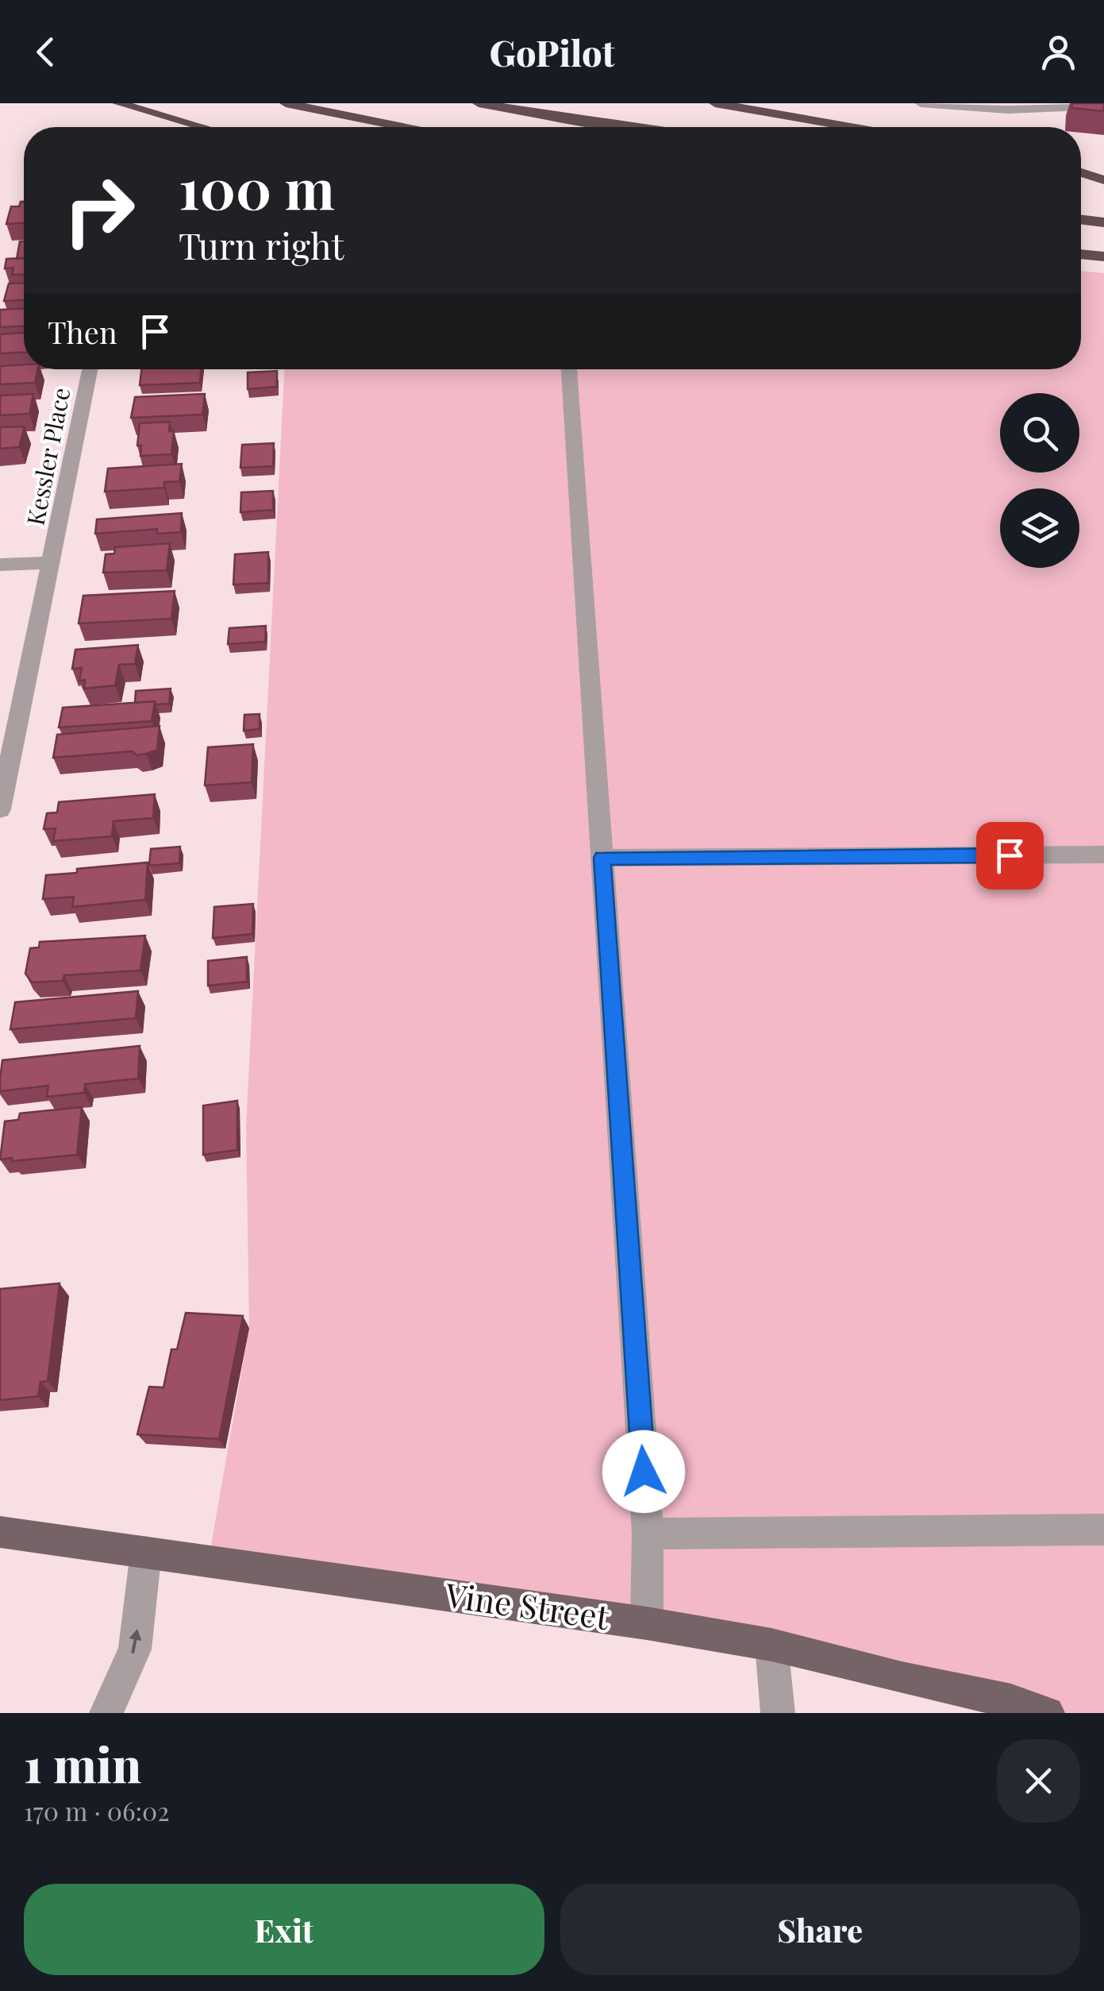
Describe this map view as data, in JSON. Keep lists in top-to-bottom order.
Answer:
{
  "streets": {
    "main road": ["Vine Street"],
    "street": ["Kessler Place"]
  },
  "page": {
    "header": "GoPilot",
    "turn": ["100 m", "Turn right"],
    "then": "Then",
    "heading": ["1 min", "170 m · 06:02"],
    "buttons": ["Exit", "Share"]
  }
}
